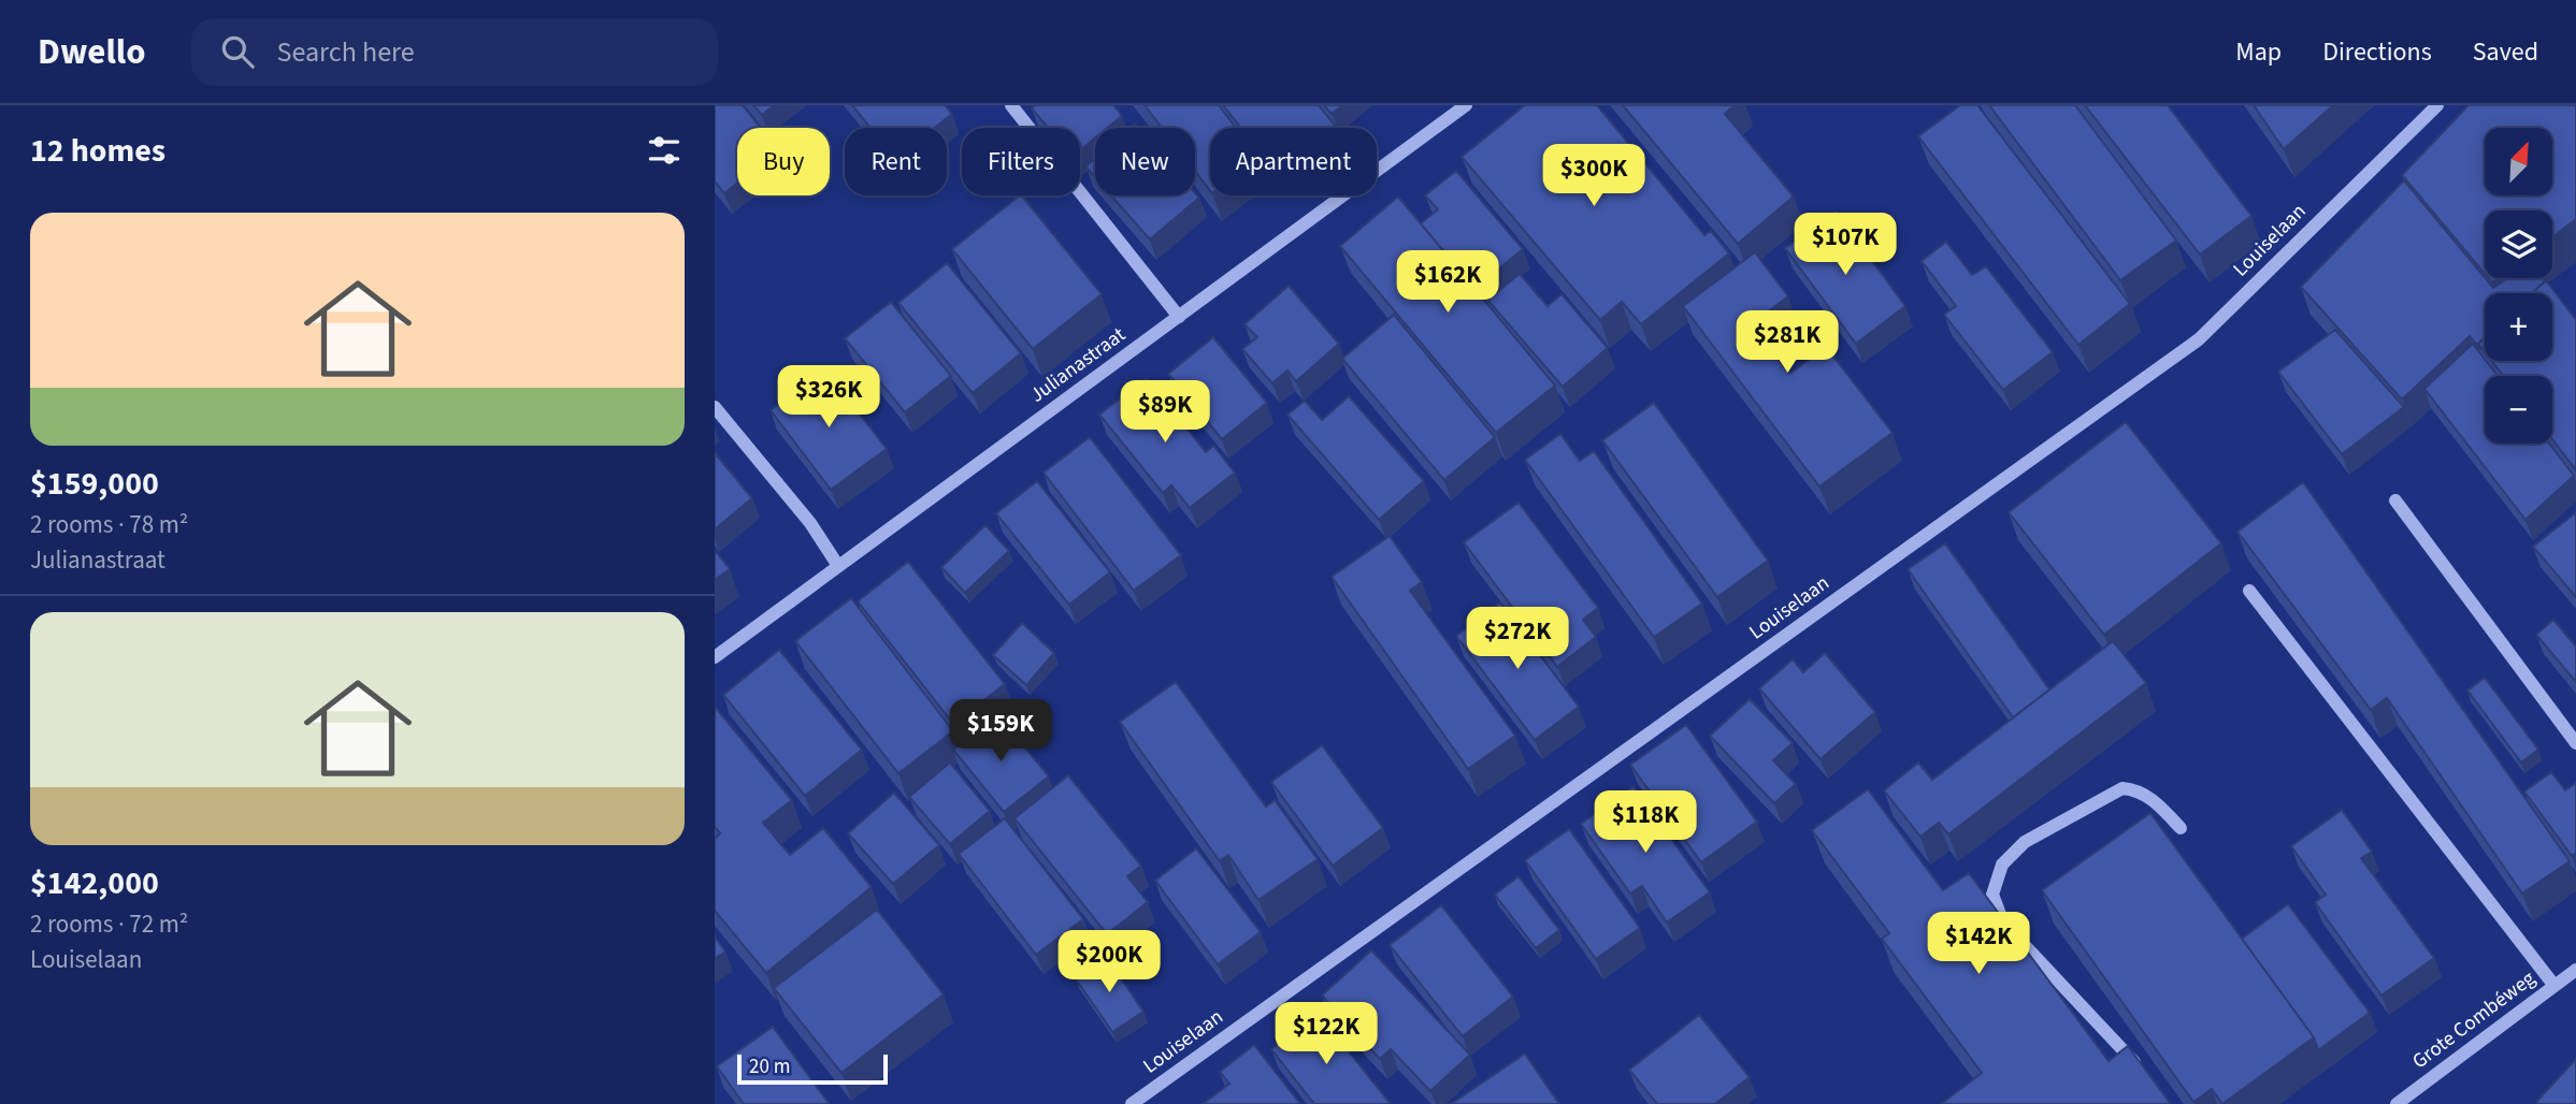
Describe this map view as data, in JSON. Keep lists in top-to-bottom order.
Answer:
{
  "streets": {
    "street": ["Louiselaan", "Julianastraat", "Grote Combéweg"]
  },
  "scale_bar": "20 m",
  "north": "top right",
  "page": {
    "header": "Dwello",
    "search": "Search here",
    "nav": ["Map", "Directions", "Saved"],
    "heading": "12 homes",
    "map_buttons": ["+", "−"],
    "chip": [
      "Buy",
      "Rent",
      "Filters",
      "New",
      "Apartment"
    ],
    "price": [
      "$300K",
      "$107K",
      "$162K",
      "$281K",
      "$326K",
      "$89K",
      "$272K",
      "$159K",
      "$118K",
      "$142K",
      "$200K",
      "$122K"
    ],
    "list": [
      {
        "name": "$159,000",
        "note": "2 rooms · 78 m² · Julianastraat"
      },
      {
        "name": "$142,000",
        "note": "2 rooms · 72 m² · Louiselaan"
      }
    ],
    "scale": "20 m"
  }
}
